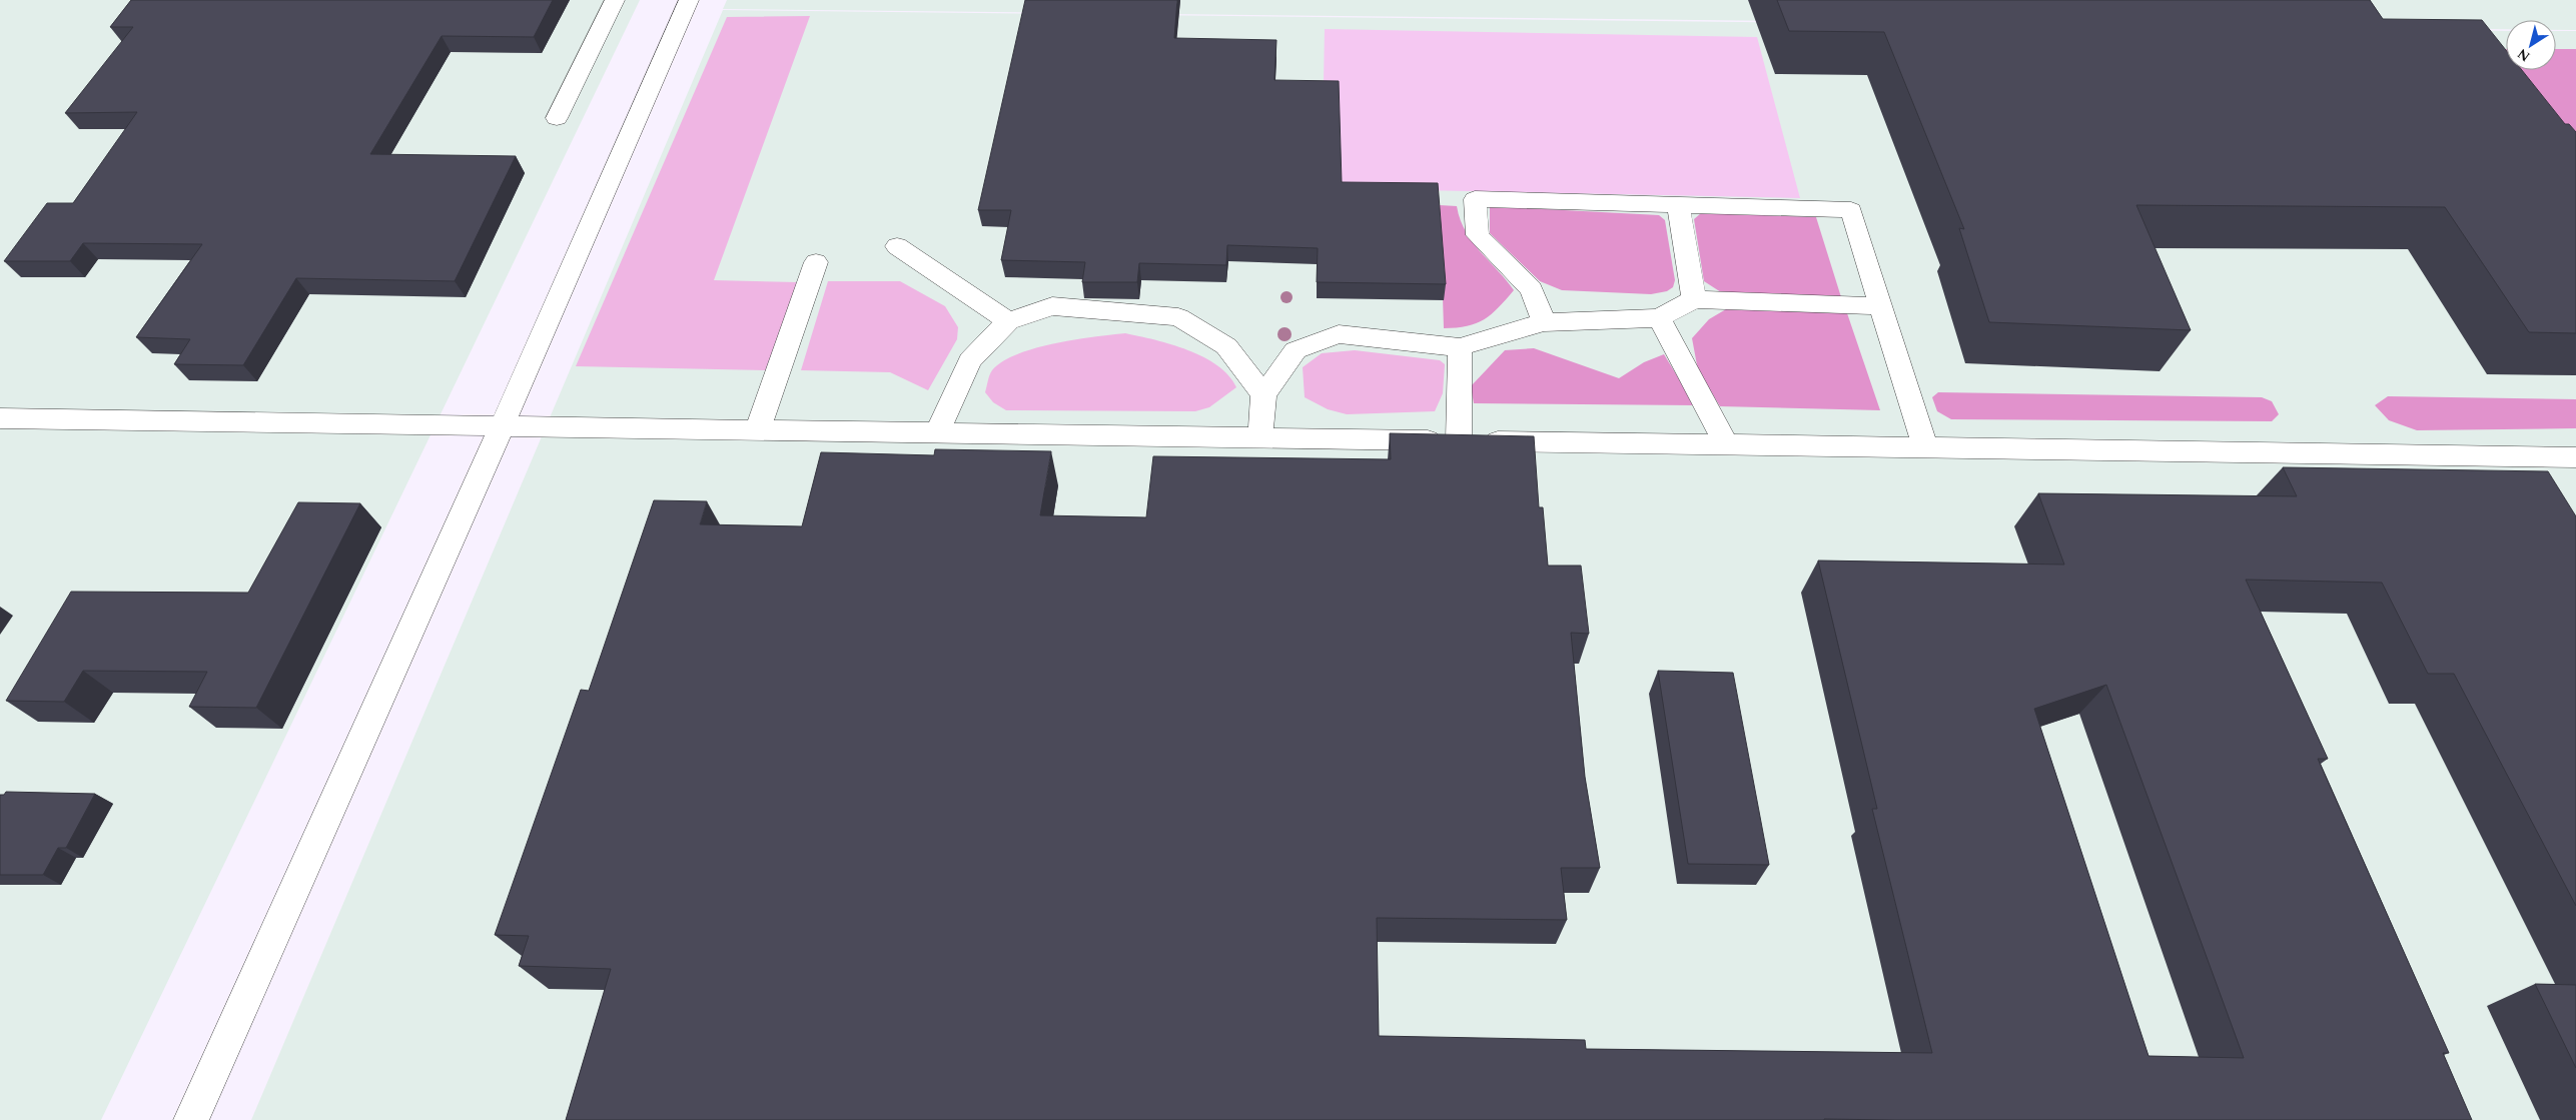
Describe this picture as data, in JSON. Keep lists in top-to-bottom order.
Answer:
{
  "north": "bottom left"
}
